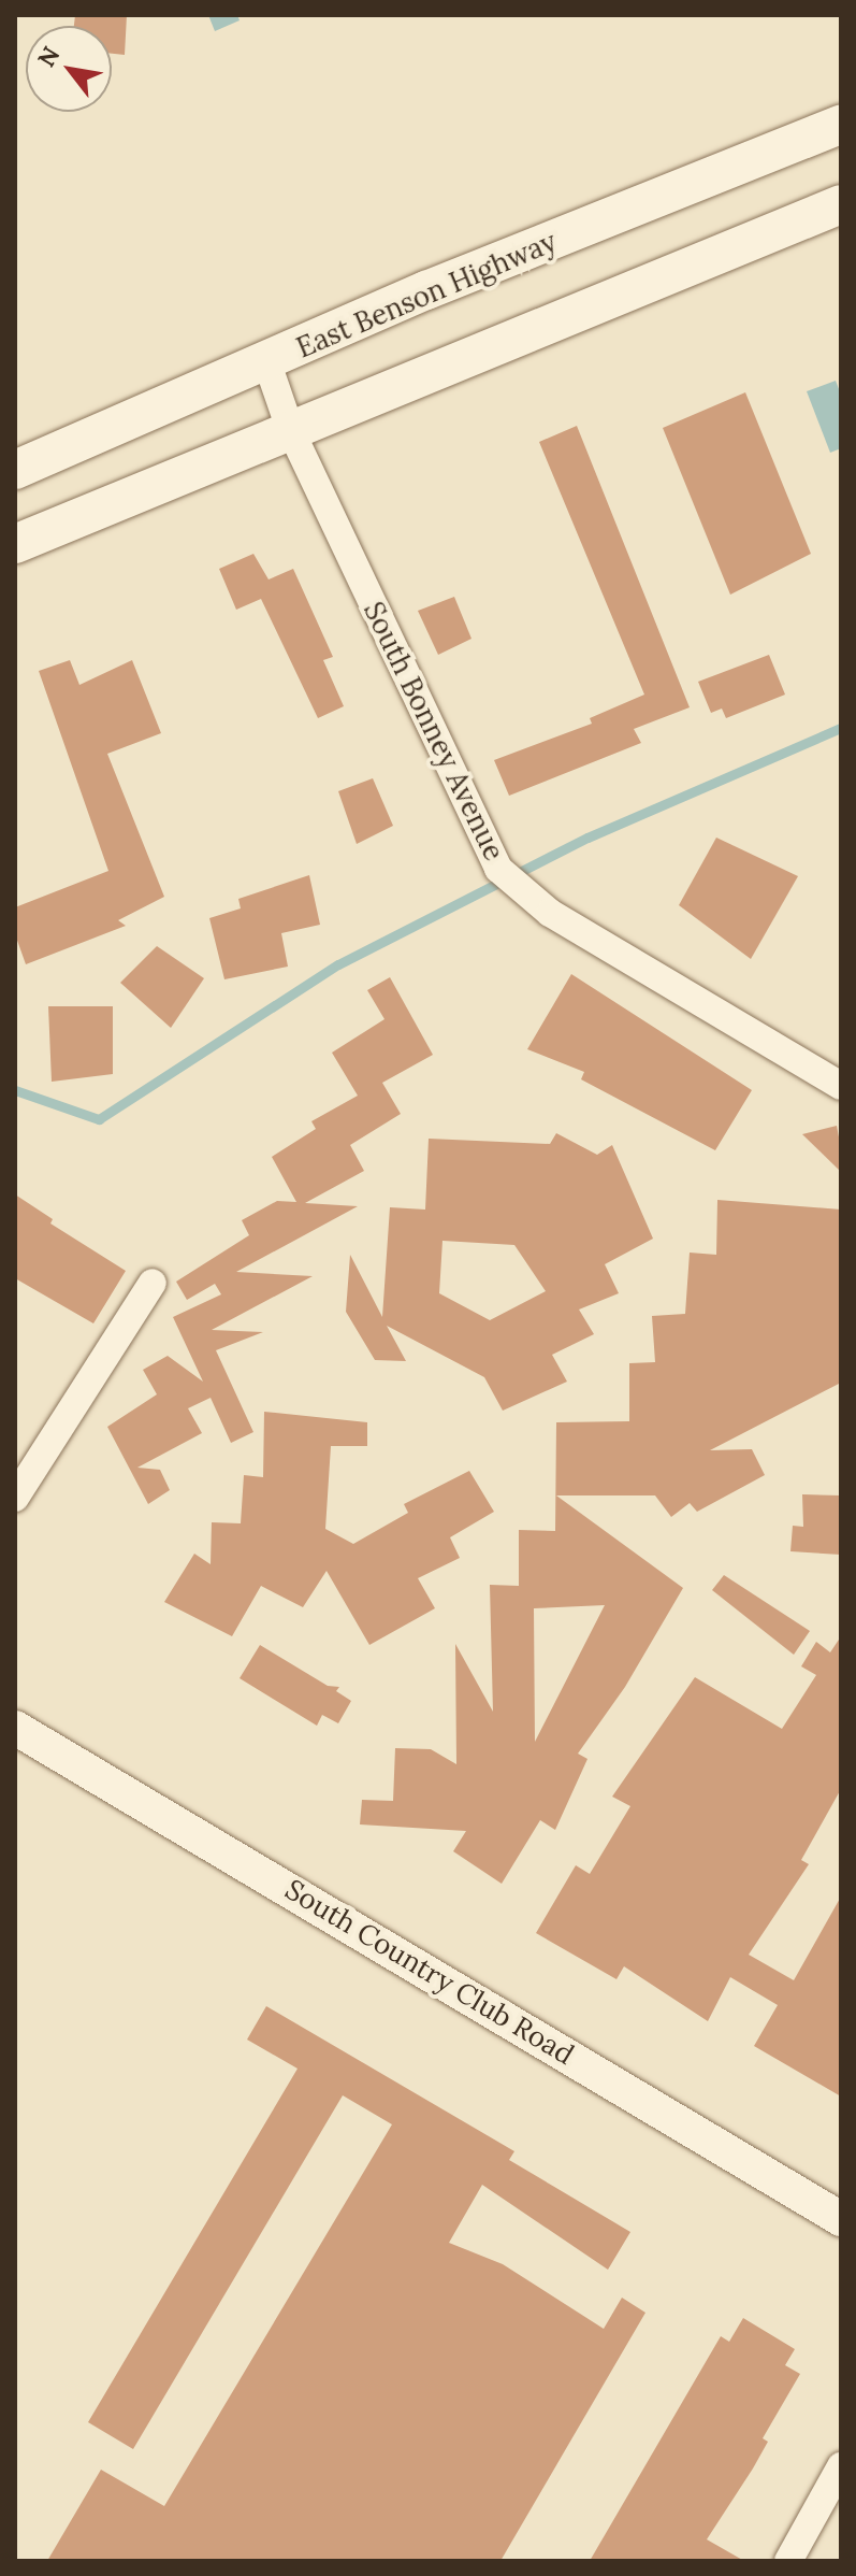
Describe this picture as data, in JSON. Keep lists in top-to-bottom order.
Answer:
{
  "streets": {
    "main road": ["East Benson Highway"],
    "street": ["South Bonney Avenue", "South Country Club Road"]
  },
  "crossings": [
    ["East Benson Highway", "South Bonney Avenue"]
  ],
  "north": "top left"
}
